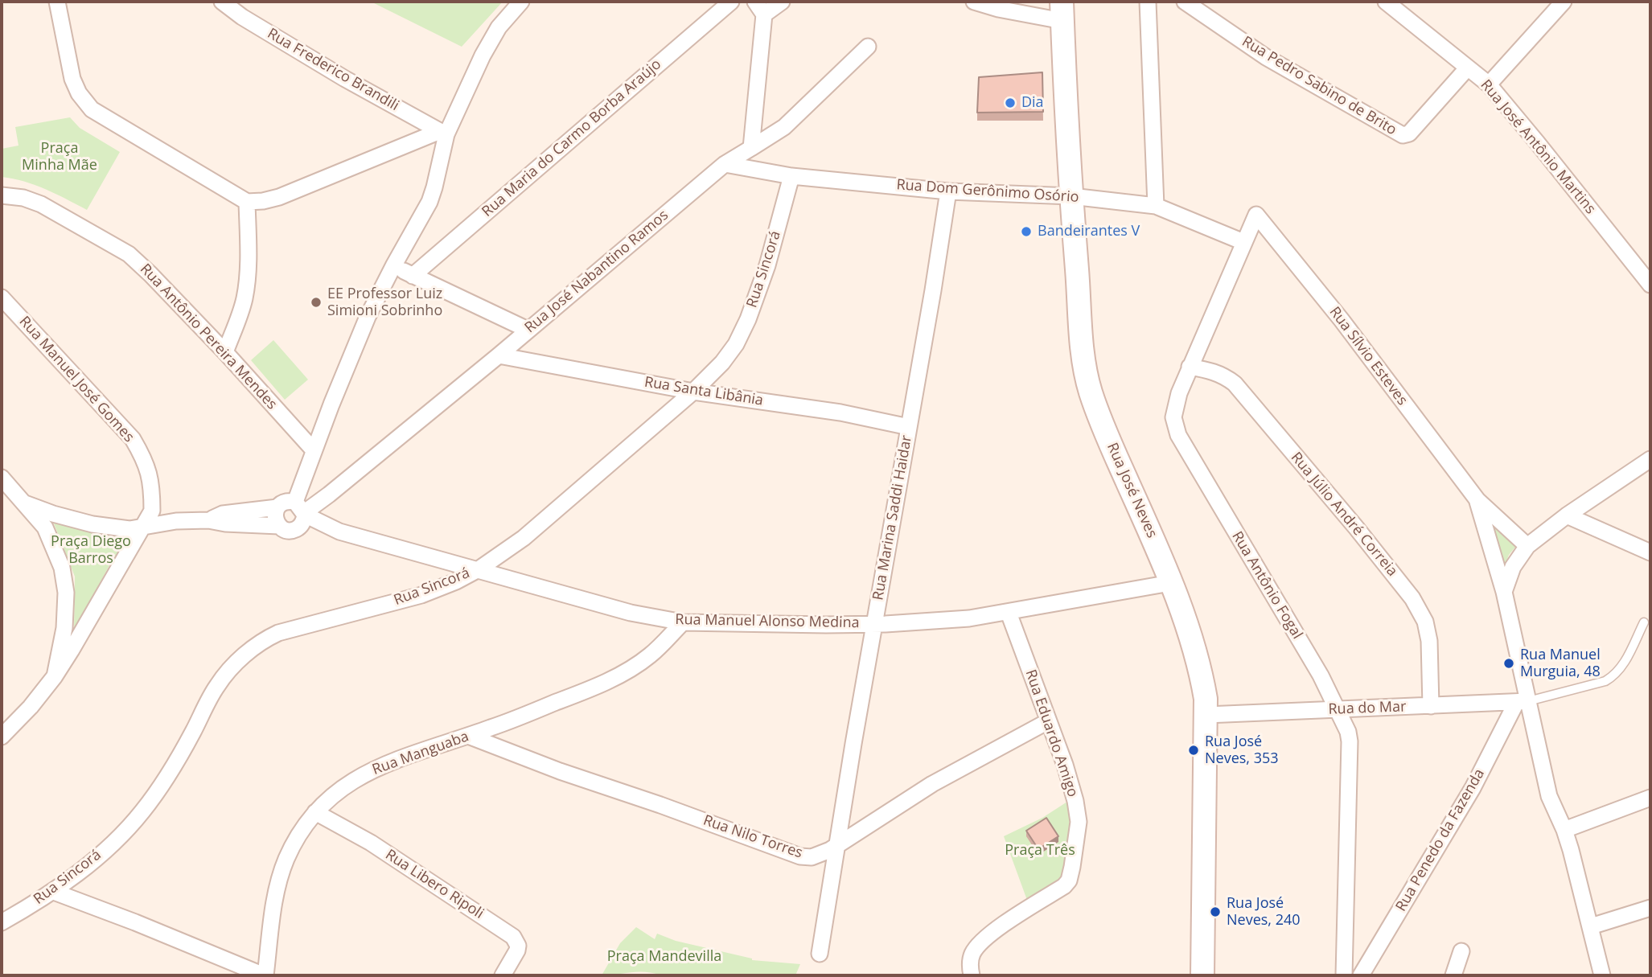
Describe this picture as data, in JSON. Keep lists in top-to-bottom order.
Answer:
{
  "streets": {
    "street": [
      "Rua Frederico Brandili",
      "Rua Pedro Sabino de Brito",
      "Rua Maria do Carmo Borba Araújo",
      "Rua José Antônio Martins",
      "Rua Dom Gerônimo Osório",
      "Rua Sincorá",
      "Rua José Nabantino Ramos",
      "Rua Antônio Pereira Mendes",
      "Rua Sílvio Esteves",
      "Rua Manuel José Gomes",
      "Rua Santa Libânia",
      "Rua José Neves",
      "Rua Júlio André Correia",
      "Rua Marina Saddi Haidar",
      "Rua Antônio Fogal",
      "Rua Manuel Alonso Medina",
      "Rua do Mar",
      "Rua Eduardo Amigo",
      "Rua Manguaba",
      "Rua Nilo Torres",
      "Rua Penedo da Fazenda",
      "Rua Libero Ripoli"
    ]
  },
  "crossings": [
    ["Rua Pedro Sabino de Brito", "Rua José Antônio Martins"],
    ["Rua Dom Gerônimo Osório", "Rua Sincorá"],
    ["Rua Dom Gerônimo Osório", "Rua José Nabantino Ramos"],
    ["Rua Dom Gerônimo Osório", "Rua José Neves"],
    ["Rua Dom Gerônimo Osório", "Rua Marina Saddi Haidar"],
    ["Rua Dom Gerônimo Osório", "Rua Antônio Fogal"],
    ["Rua Sincorá", "Rua Santa Libânia"],
    ["Rua Sincorá", "Rua Manuel Alonso Medina"],
    ["Rua José Nabantino Ramos", "Rua Santa Libânia"],
    ["Rua José Nabantino Ramos", "Rua Manuel Alonso Medina"],
    ["Rua Sílvio Esteves", "Rua Antônio Fogal"],
    ["Rua Manuel José Gomes", "Rua Manuel Alonso Medina"],
    ["Rua Santa Libânia", "Rua Marina Saddi Haidar"],
    ["Rua José Neves", "Rua Manuel Alonso Medina"],
    ["Rua José Neves", "Rua do Mar"],
    ["Rua Júlio André Correia", "Rua Antônio Fogal"],
    ["Rua Júlio André Correia", "Rua do Mar"],
    ["Rua Marina Saddi Haidar", "Rua Manuel Alonso Medina"],
    ["Rua Marina Saddi Haidar", "Rua Nilo Torres"],
    ["Rua Antônio Fogal", "Rua do Mar"],
    ["Rua Manuel Alonso Medina", "Rua Eduardo Amigo"],
    ["Rua Manuel Alonso Medina", "Rua Manguaba"],
    ["Rua do Mar", "Rua Penedo da Fazenda"],
    ["Rua Eduardo Amigo", "Rua Nilo Torres"],
    ["Rua Manguaba", "Rua Nilo Torres"],
    ["Rua Manguaba", "Rua Libero Ripoli"]
  ],
  "parks": [
    "Praça Minha Mãe",
    "Praça Diego Barros",
    "Praça Três",
    "Praça Mandevilla"
  ],
  "places": [
    "Dia",
    "Bandeirantes V",
    "EE Professor Luiz Simioni Sobrinho",
    "Rua Manuel Murguia, 48",
    "Rua José Neves, 353",
    "Rua José Neves, 240"
  ]
}
